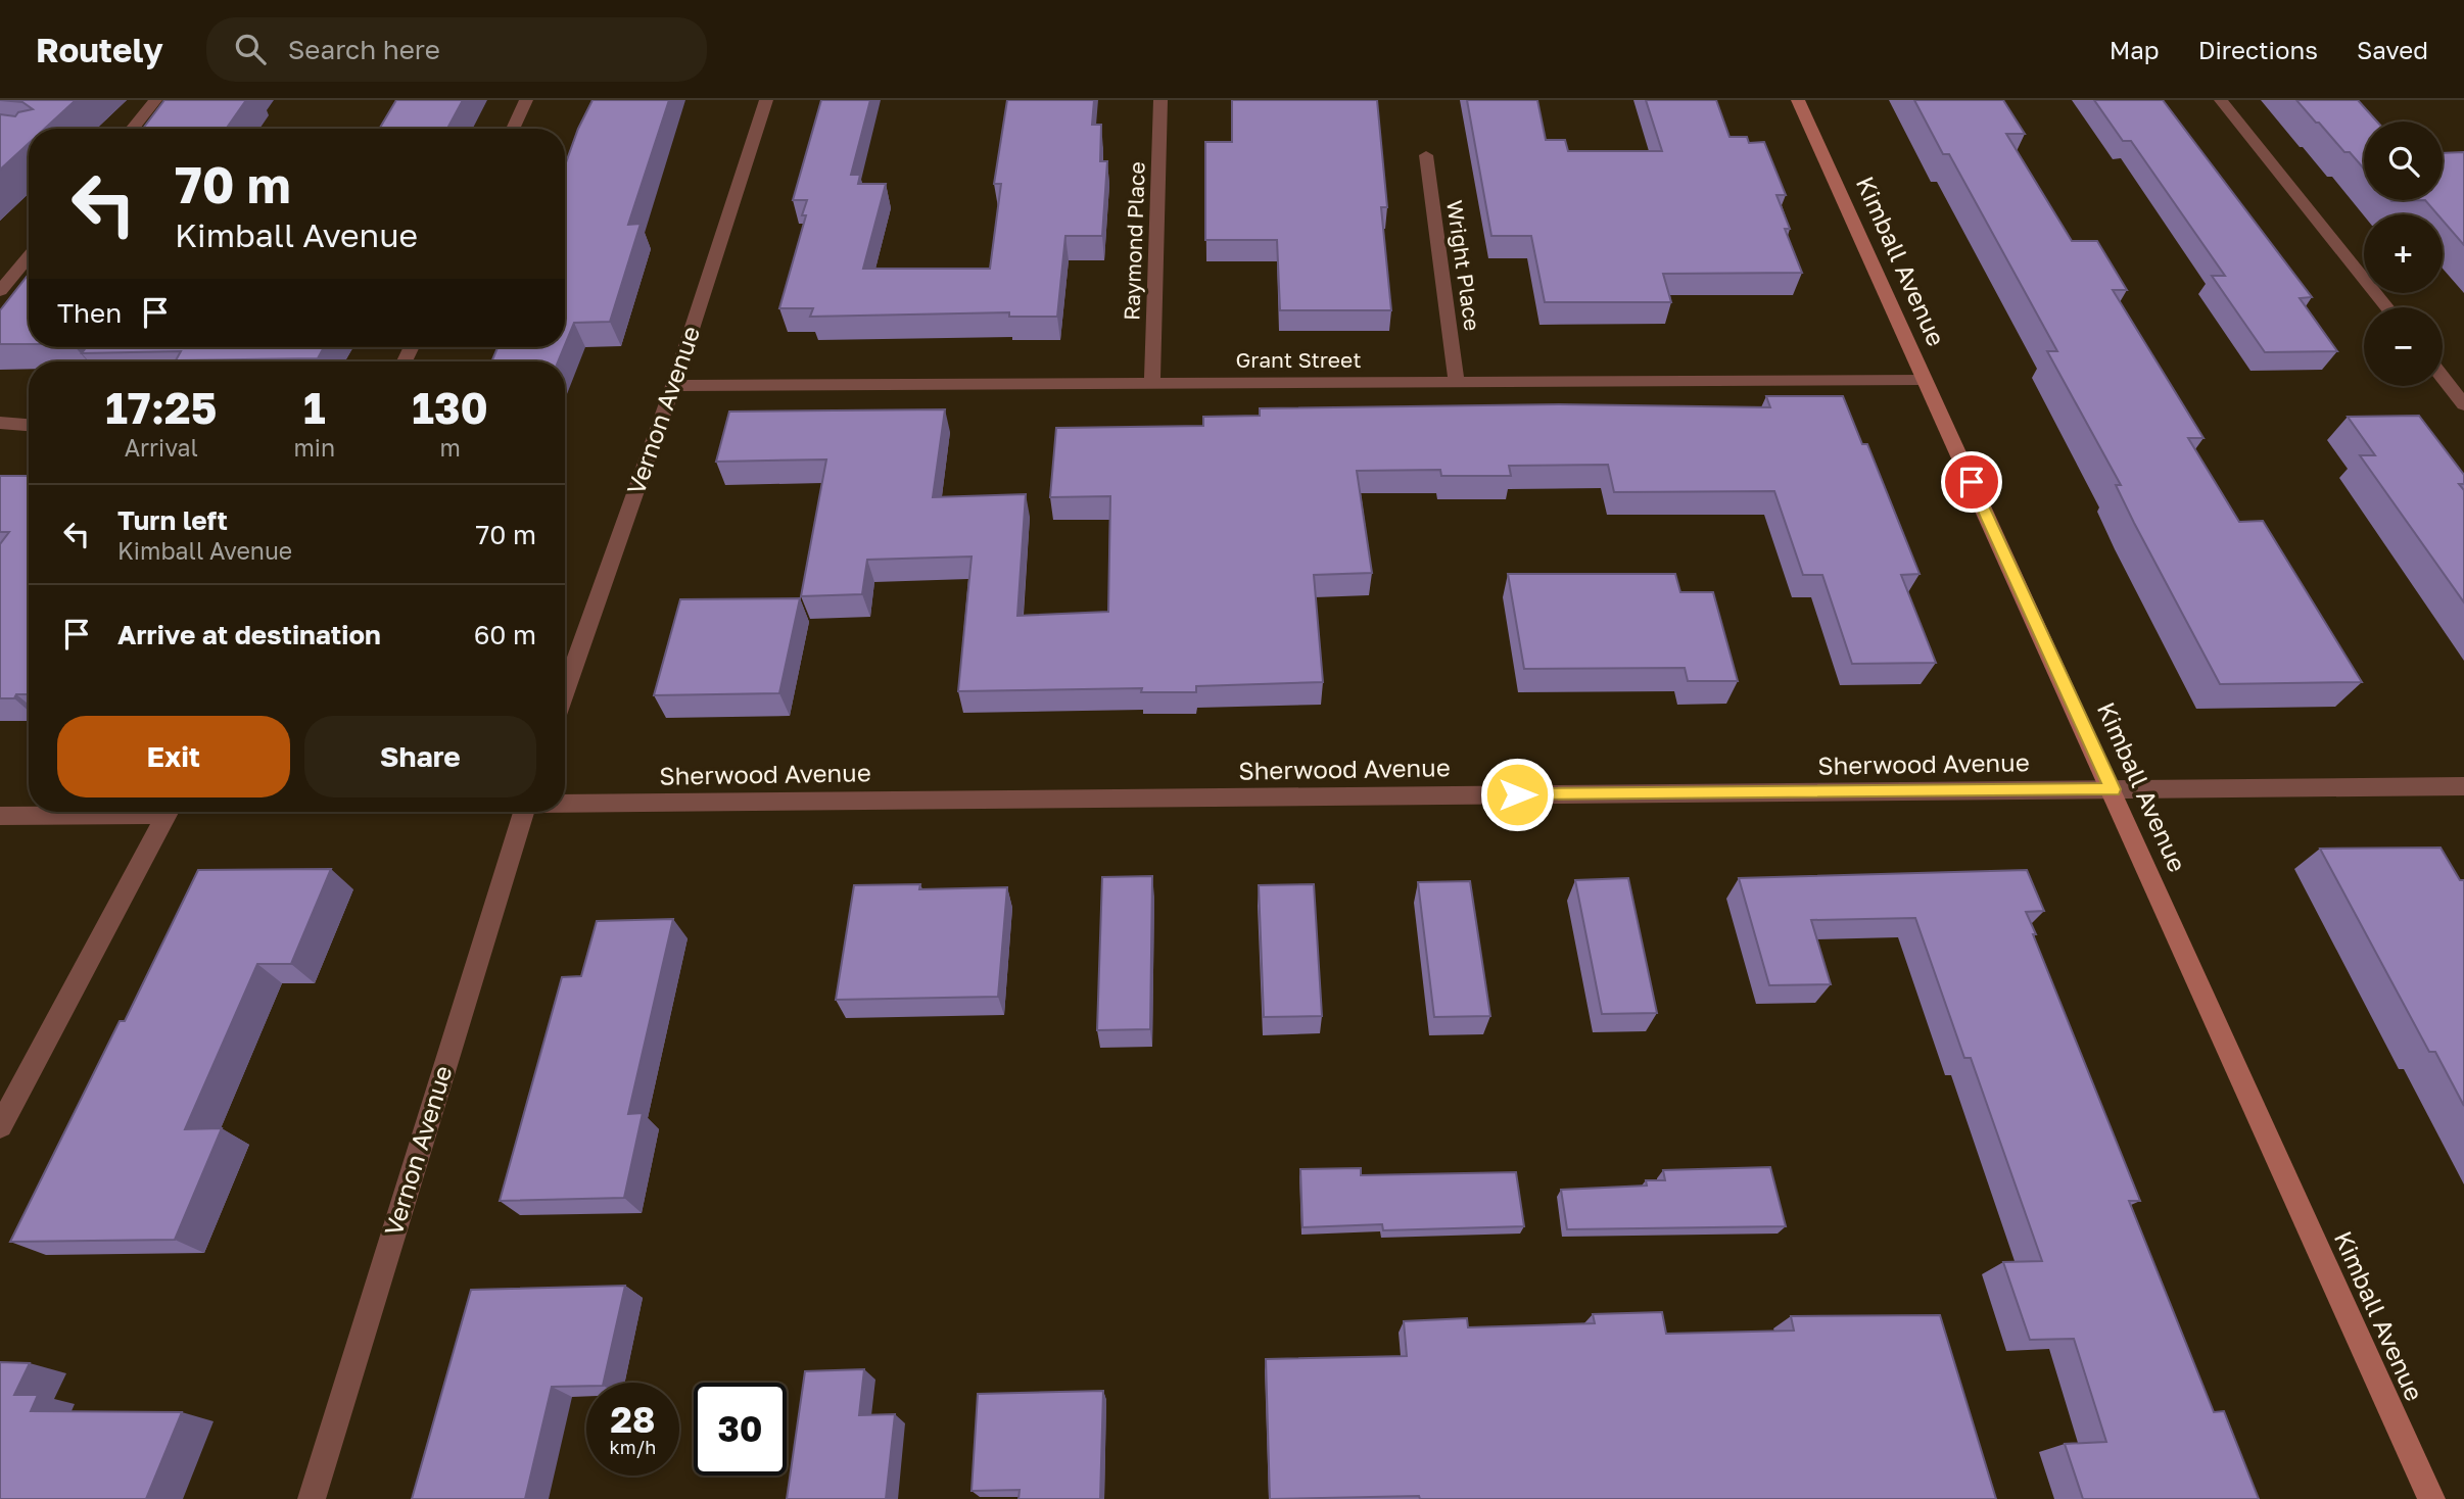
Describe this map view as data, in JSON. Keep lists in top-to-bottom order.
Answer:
{
  "streets": {
    "street": [
      "Raymond Place",
      "Kimball Avenue",
      "Wright Place",
      "Grant Street",
      "Vernon Avenue",
      "Sherwood Avenue"
    ]
  },
  "crossings": [
    ["Raymond Place", "Grant Street"],
    ["Kimball Avenue", "Grant Street"],
    ["Kimball Avenue", "Sherwood Avenue"],
    ["Wright Place", "Grant Street"],
    ["Grant Street", "Vernon Avenue"]
  ],
  "page": {
    "header": "Routely",
    "search": "Search here",
    "nav": ["Map", "Directions", "Saved"],
    "map_buttons": ["+", "−"],
    "turn": ["70 m", "Kimball Avenue"],
    "then": "Then",
    "eta": [
      "17:25",
      "Arrival",
      "1",
      "min",
      "130",
      "m"
    ],
    "list": [
      {
        "name": "Turn left",
        "note": "Kimball Avenue",
        "value": "70 m"
      },
      {
        "name": "Arrive at destination",
        "value": "60 m"
      }
    ],
    "buttons": ["Exit", "Share"],
    "speed": "28 km/h",
    "limit": "30"
  }
}
